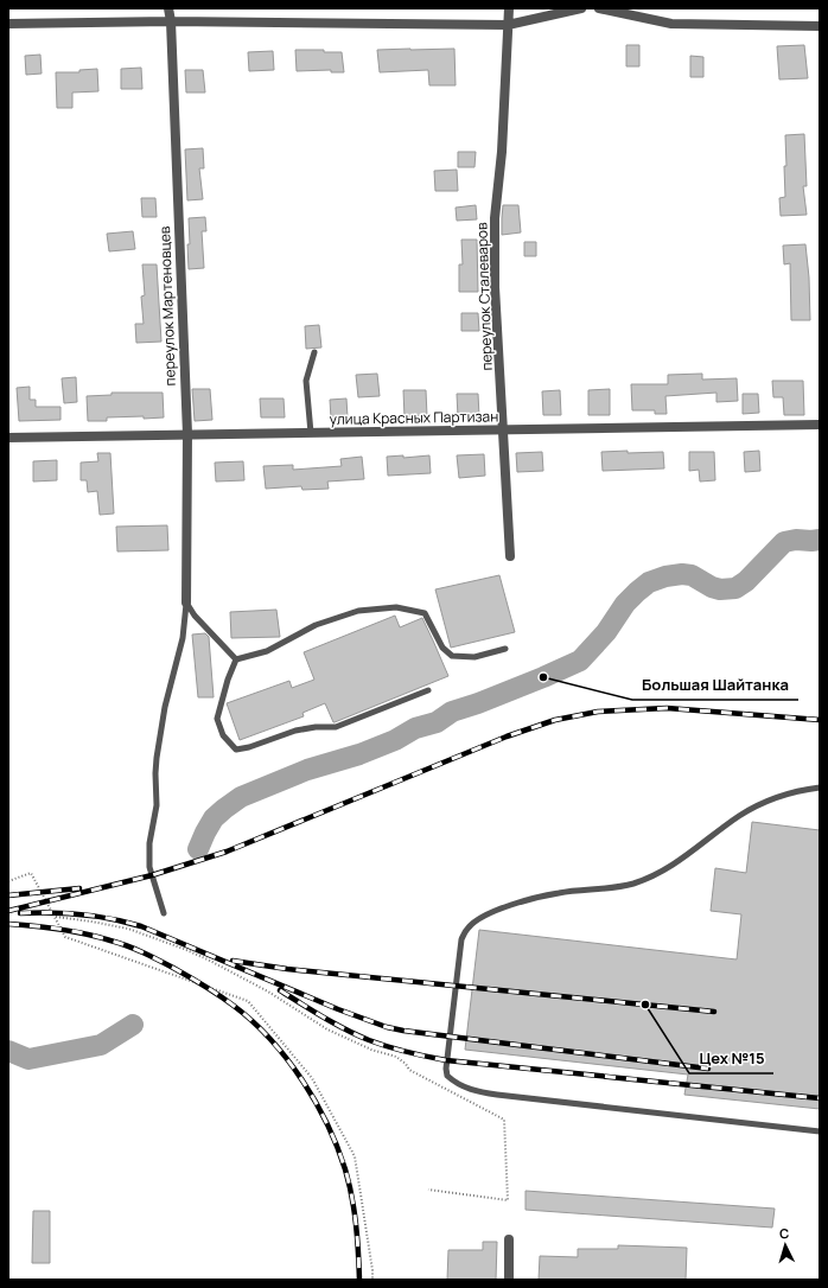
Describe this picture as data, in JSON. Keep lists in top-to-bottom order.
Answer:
{
  "streets": {
    "street": ["переулок Сталеваров", "переулок Мартеновцев", "улица Красных Партизан"]
  },
  "crossings": [
    ["переулок Сталеваров", "улица Красных Партизан"],
    ["переулок Мартеновцев", "улица Красных Партизан"]
  ],
  "places": ["Большая Шайтанка", "Цех №15"],
  "north": "top"
}
